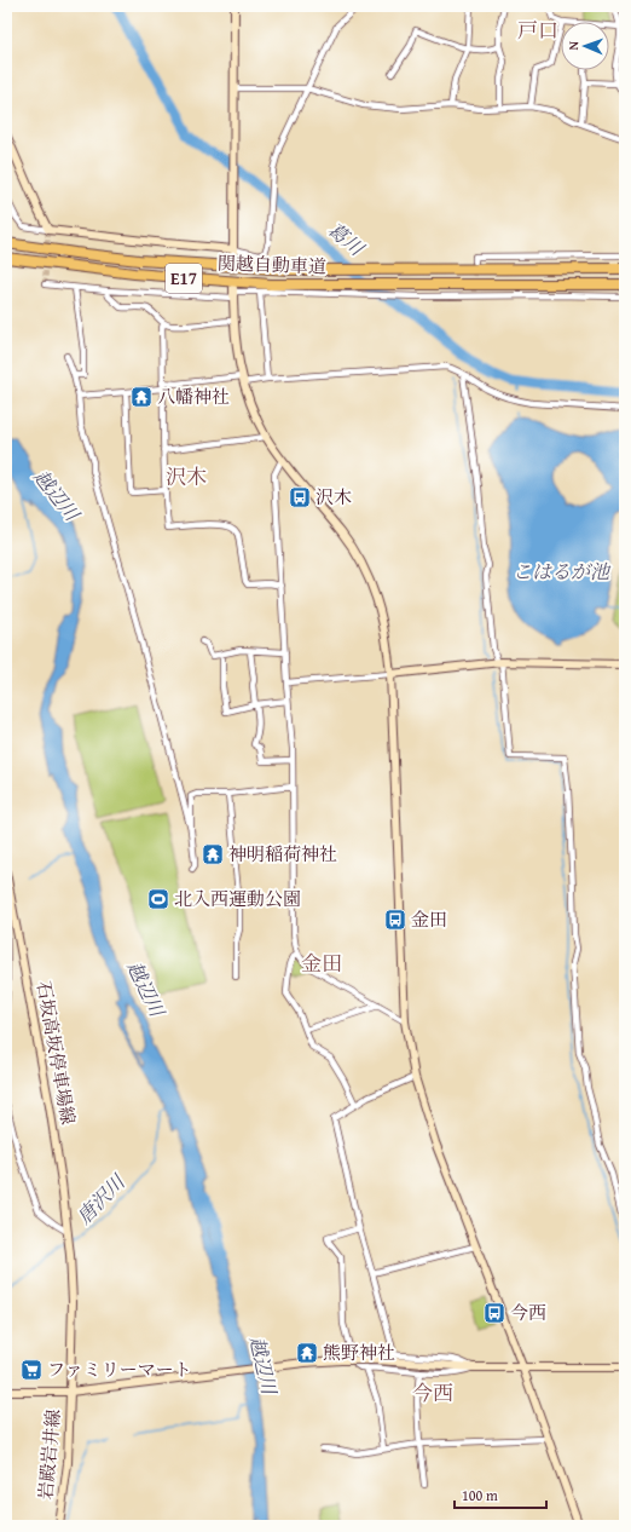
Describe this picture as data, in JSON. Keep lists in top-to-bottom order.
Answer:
{
  "streets": {
    "highway": ["関越自動車道", "E17"],
    "street": ["石坂高坂停車場線", "岩殿岩井線"]
  },
  "crossings": [
    ["石坂高坂停車場線", "岩殿岩井線"]
  ],
  "districts": [
    "戸口",
    "沢木",
    "金田",
    "今西"
  ],
  "water": [
    "葛川",
    "越辺川",
    "こはるが池",
    "唐沢川"
  ],
  "places": {
    "temple": ["八幡神社", "神明稲荷神社", "熊野神社"],
    "bus stop": ["沢木", "金田", "今西"],
    "sports": ["北入西運動公園"],
    "supermarket": ["ファミリーマート"]
  },
  "scale_bar": "100 m",
  "north": "left"
}
